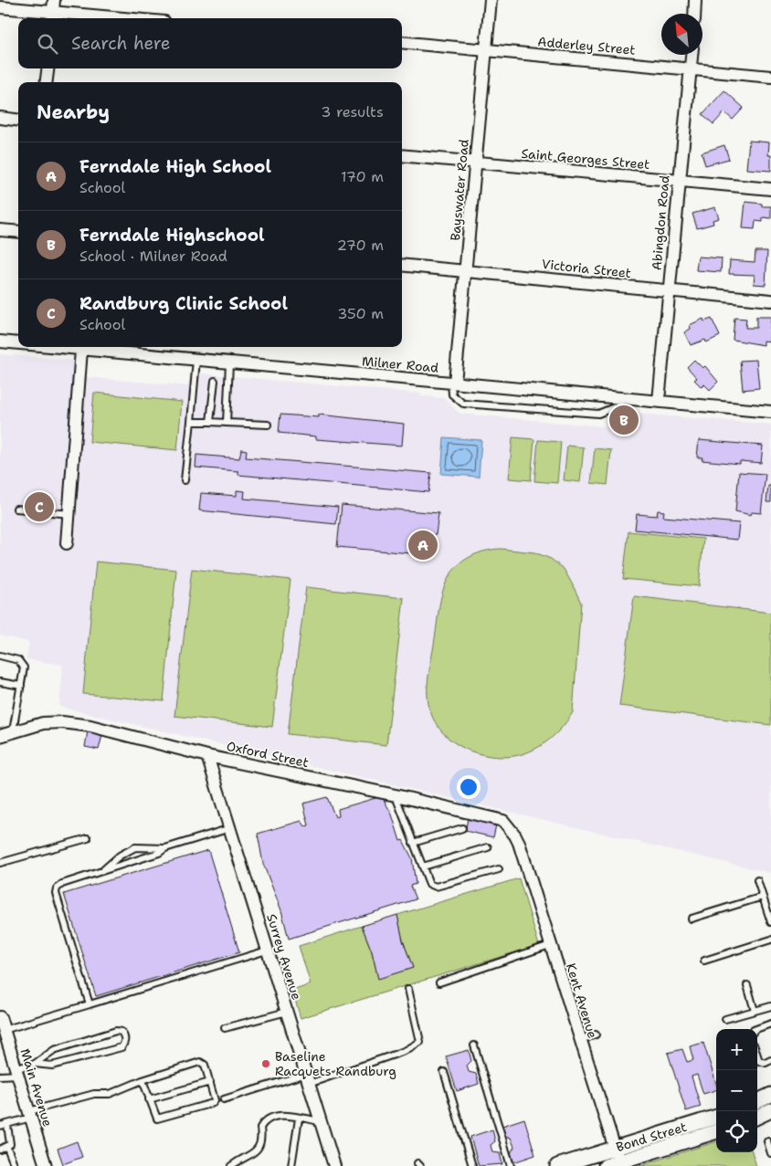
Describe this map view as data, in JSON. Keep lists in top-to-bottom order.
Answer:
{
  "streets": {
    "street": [
      "Adderley Street",
      "Saint Georges Street",
      "Bayswater Road",
      "Abingdon Road",
      "Victoria Street",
      "Milner Road",
      "Oxford Street",
      "Surrey Avenue",
      "Kent Avenue",
      "Main Avenue",
      "Bond Street"
    ]
  },
  "crossings": [
    ["Adderley Street", "Bayswater Road"],
    ["Adderley Street", "Abingdon Road"],
    ["Saint Georges Street", "Bayswater Road"],
    ["Saint Georges Street", "Abingdon Road"],
    ["Bayswater Road", "Victoria Street"],
    ["Bayswater Road", "Milner Road"],
    ["Abingdon Road", "Victoria Street"],
    ["Abingdon Road", "Milner Road"],
    ["Oxford Street", "Surrey Avenue"],
    ["Oxford Street", "Kent Avenue"],
    ["Kent Avenue", "Bond Street"]
  ],
  "places": ["Baseline Racquets Randburg"],
  "north": "top left",
  "page": {
    "search": "Search here",
    "heading": ["Nearby", "3 results"],
    "list": [
      {
        "mark": "A",
        "name": "Ferndale High School",
        "note": "School",
        "value": "170 m"
      },
      {
        "mark": "B",
        "name": "Ferndale Highschool",
        "note": "School · Milner Road",
        "value": "270 m"
      },
      {
        "mark": "C",
        "name": "Randburg Clinic School",
        "note": "School",
        "value": "350 m"
      }
    ],
    "pins": ["B", "C", "A"],
    "map_buttons": ["+", "−"]
  }
}
